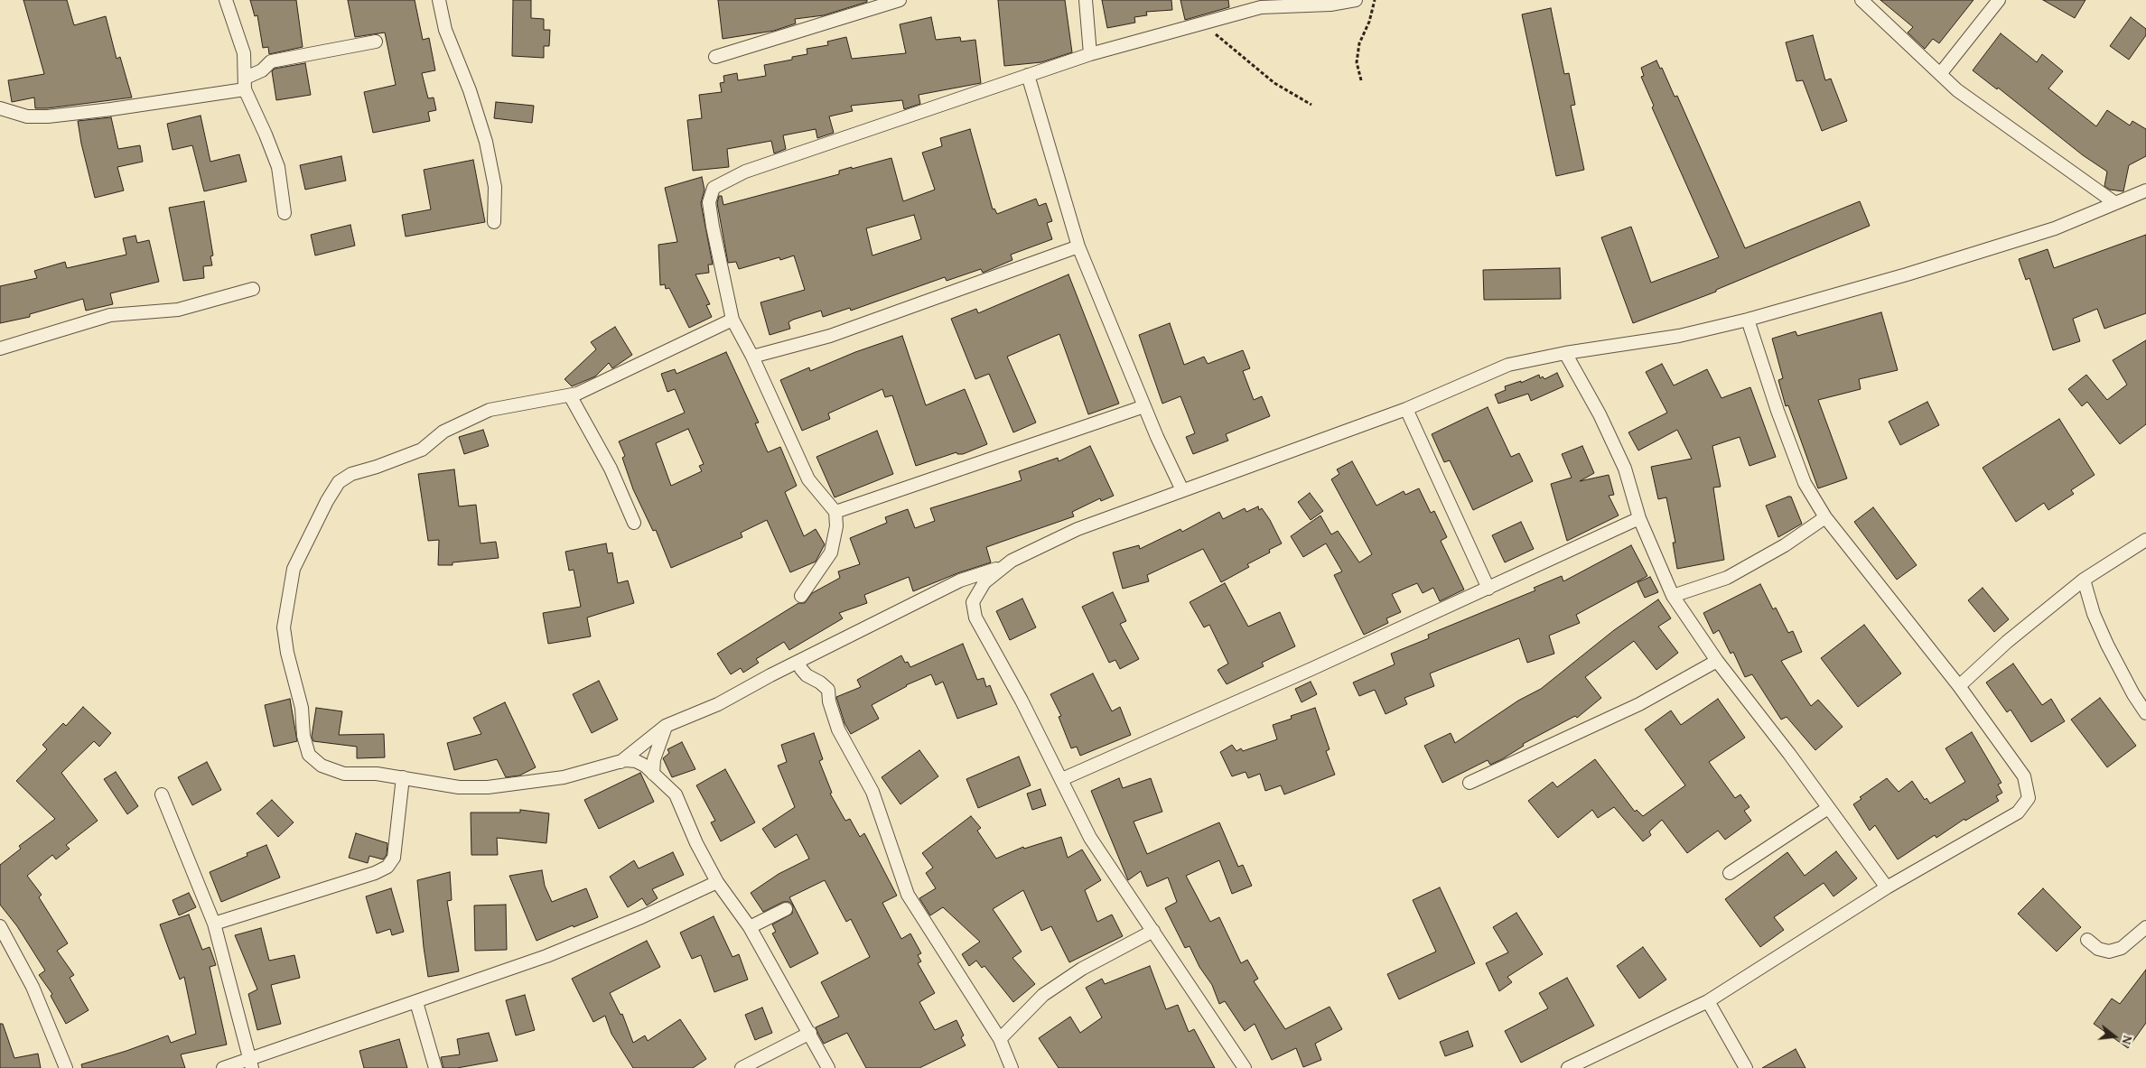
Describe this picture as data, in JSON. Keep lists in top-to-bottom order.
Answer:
{
  "north": "right"
}
